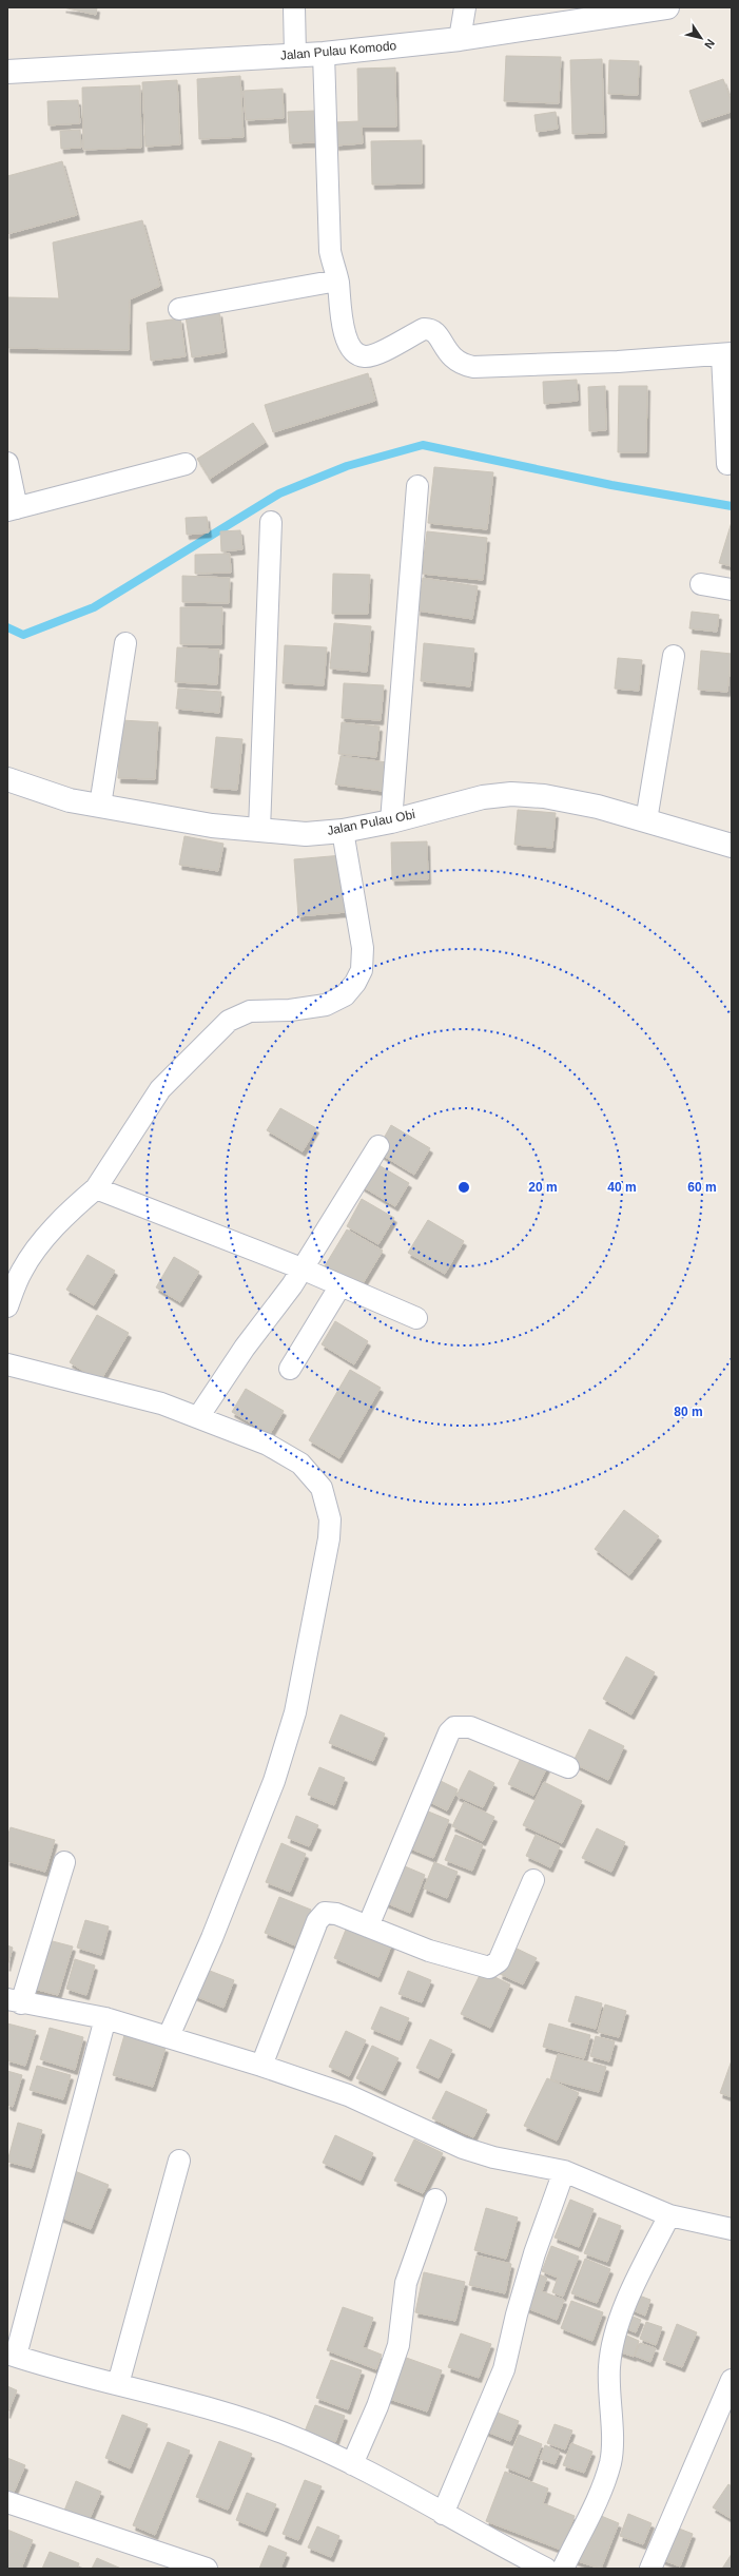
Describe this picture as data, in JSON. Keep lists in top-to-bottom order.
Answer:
{
  "streets": {
    "street": ["Jalan Pulau Komodo", "Jalan Pulau Obi"]
  },
  "north": "bottom right",
  "rings": [
    "20 m",
    "40 m",
    "60 m",
    "80 m"
  ]
}
